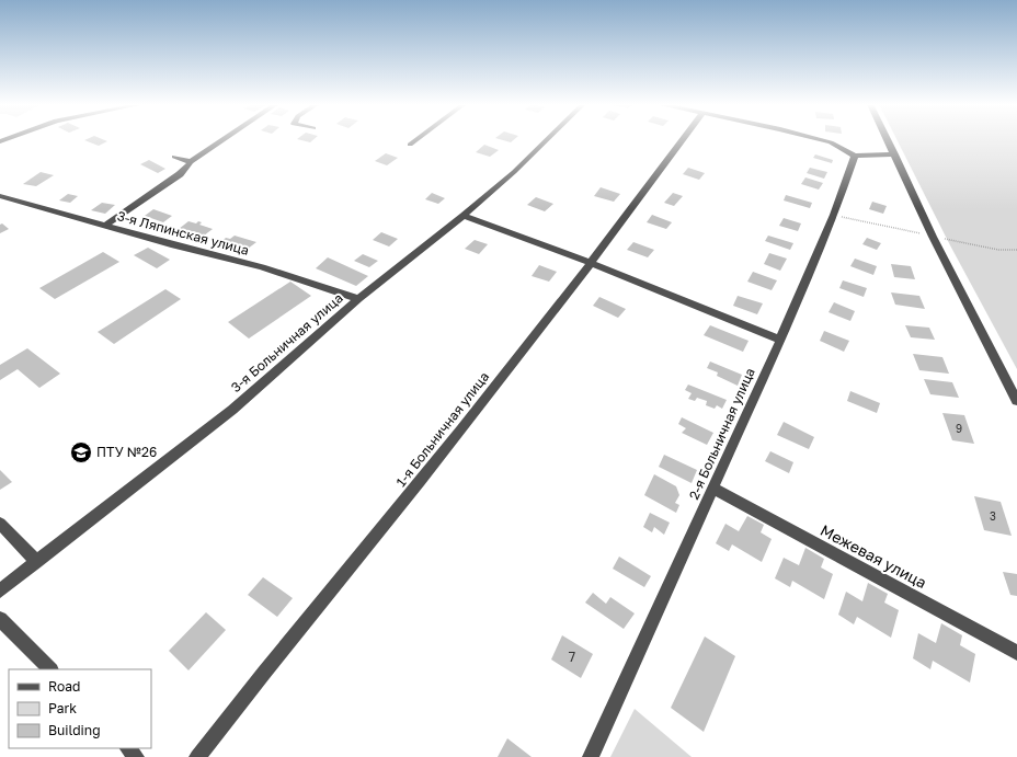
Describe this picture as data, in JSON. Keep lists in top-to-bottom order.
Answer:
{
  "streets": {
    "street": [
      "3-я Ляпинская улица",
      "3-я Больничная улица",
      "1-я Больничная улица",
      "2-я Больничная улица",
      "Межевая улица"
    ]
  },
  "crossings": [
    ["3-я Ляпинская улица", "3-я Больничная улица"],
    ["2-я Больничная улица", "Межевая улица"]
  ],
  "places": {
    "school or university": ["ПТУ №26"]
  },
  "house_numbers": ["9", "3", "7"],
  "legend": ["Road", "Park", "Building"]
}
